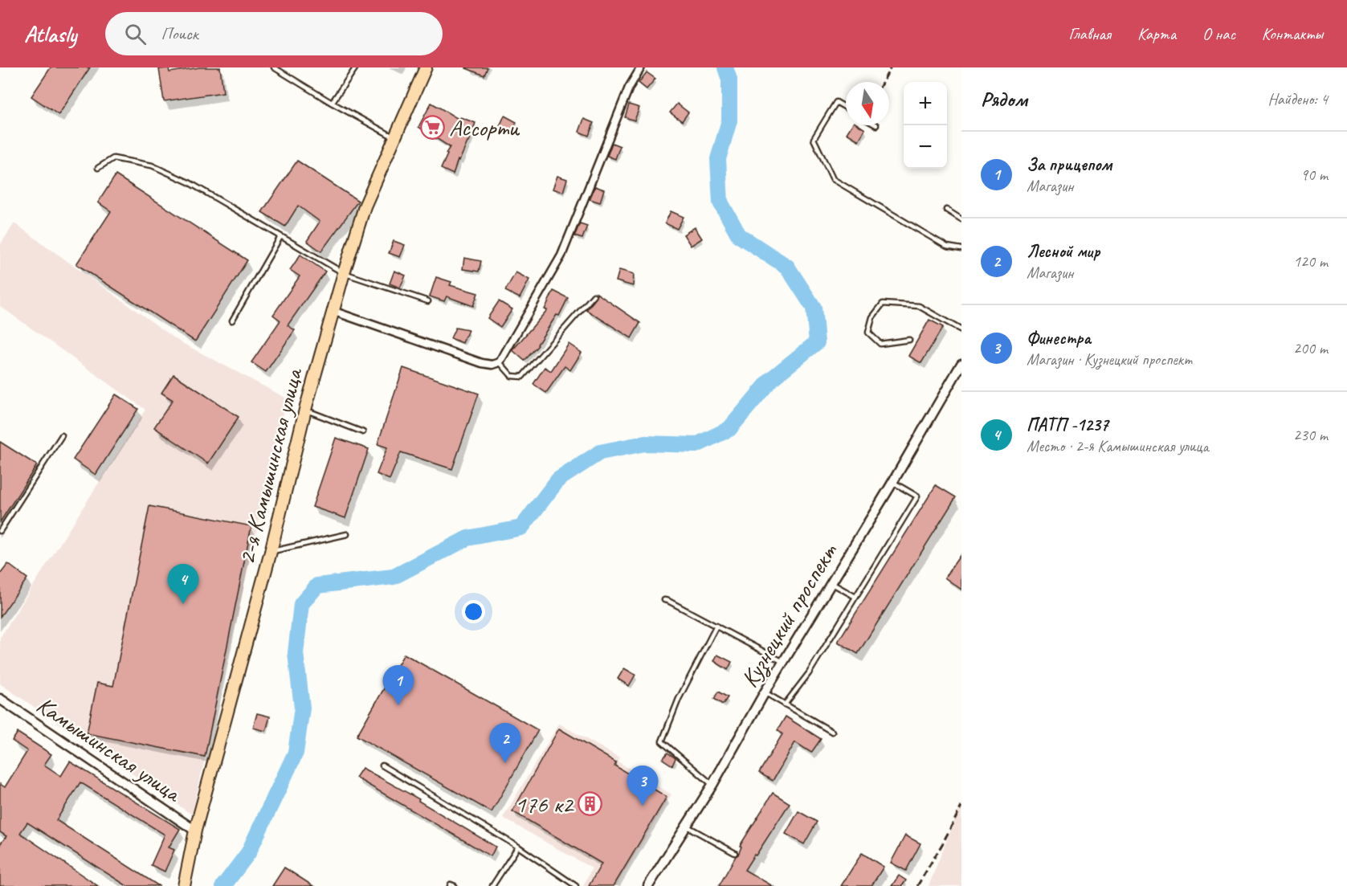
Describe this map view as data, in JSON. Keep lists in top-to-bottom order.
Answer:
{
  "streets": {
    "main road": ["2-я Камышинская улица"],
    "street": ["Кузнецкий проспект", "Камышинская улица"]
  },
  "crossings": [
    ["2-я Камышинская улица", "Камышинская улица"]
  ],
  "places": {
    "supermarket": ["Ассорти"],
    "building": ["176 к2"]
  },
  "north": "bottom",
  "page": {
    "header": "Atlasly",
    "search": "Поиск",
    "nav": [
      "Главная",
      "Карта",
      "О нас",
      "Контакты"
    ],
    "heading": ["Рядом", "Найдено: 4"],
    "map_buttons": ["+", "−"],
    "list": [
      {
        "mark": "1",
        "name": "За прицепом",
        "note": "Магазин",
        "value": "90 m"
      },
      {
        "mark": "2",
        "name": "Лесной мир",
        "note": "Магазин",
        "value": "120 m"
      },
      {
        "mark": "3",
        "name": "Финестра",
        "note": "Магазин · Кузнецкий проспект",
        "value": "200 m"
      },
      {
        "mark": "4",
        "name": "ПАТП -1237",
        "note": "Место · 2-я Камышинская улица",
        "value": "230 m"
      }
    ],
    "pins": [
      "4",
      "1",
      "2",
      "3"
    ]
  }
}
